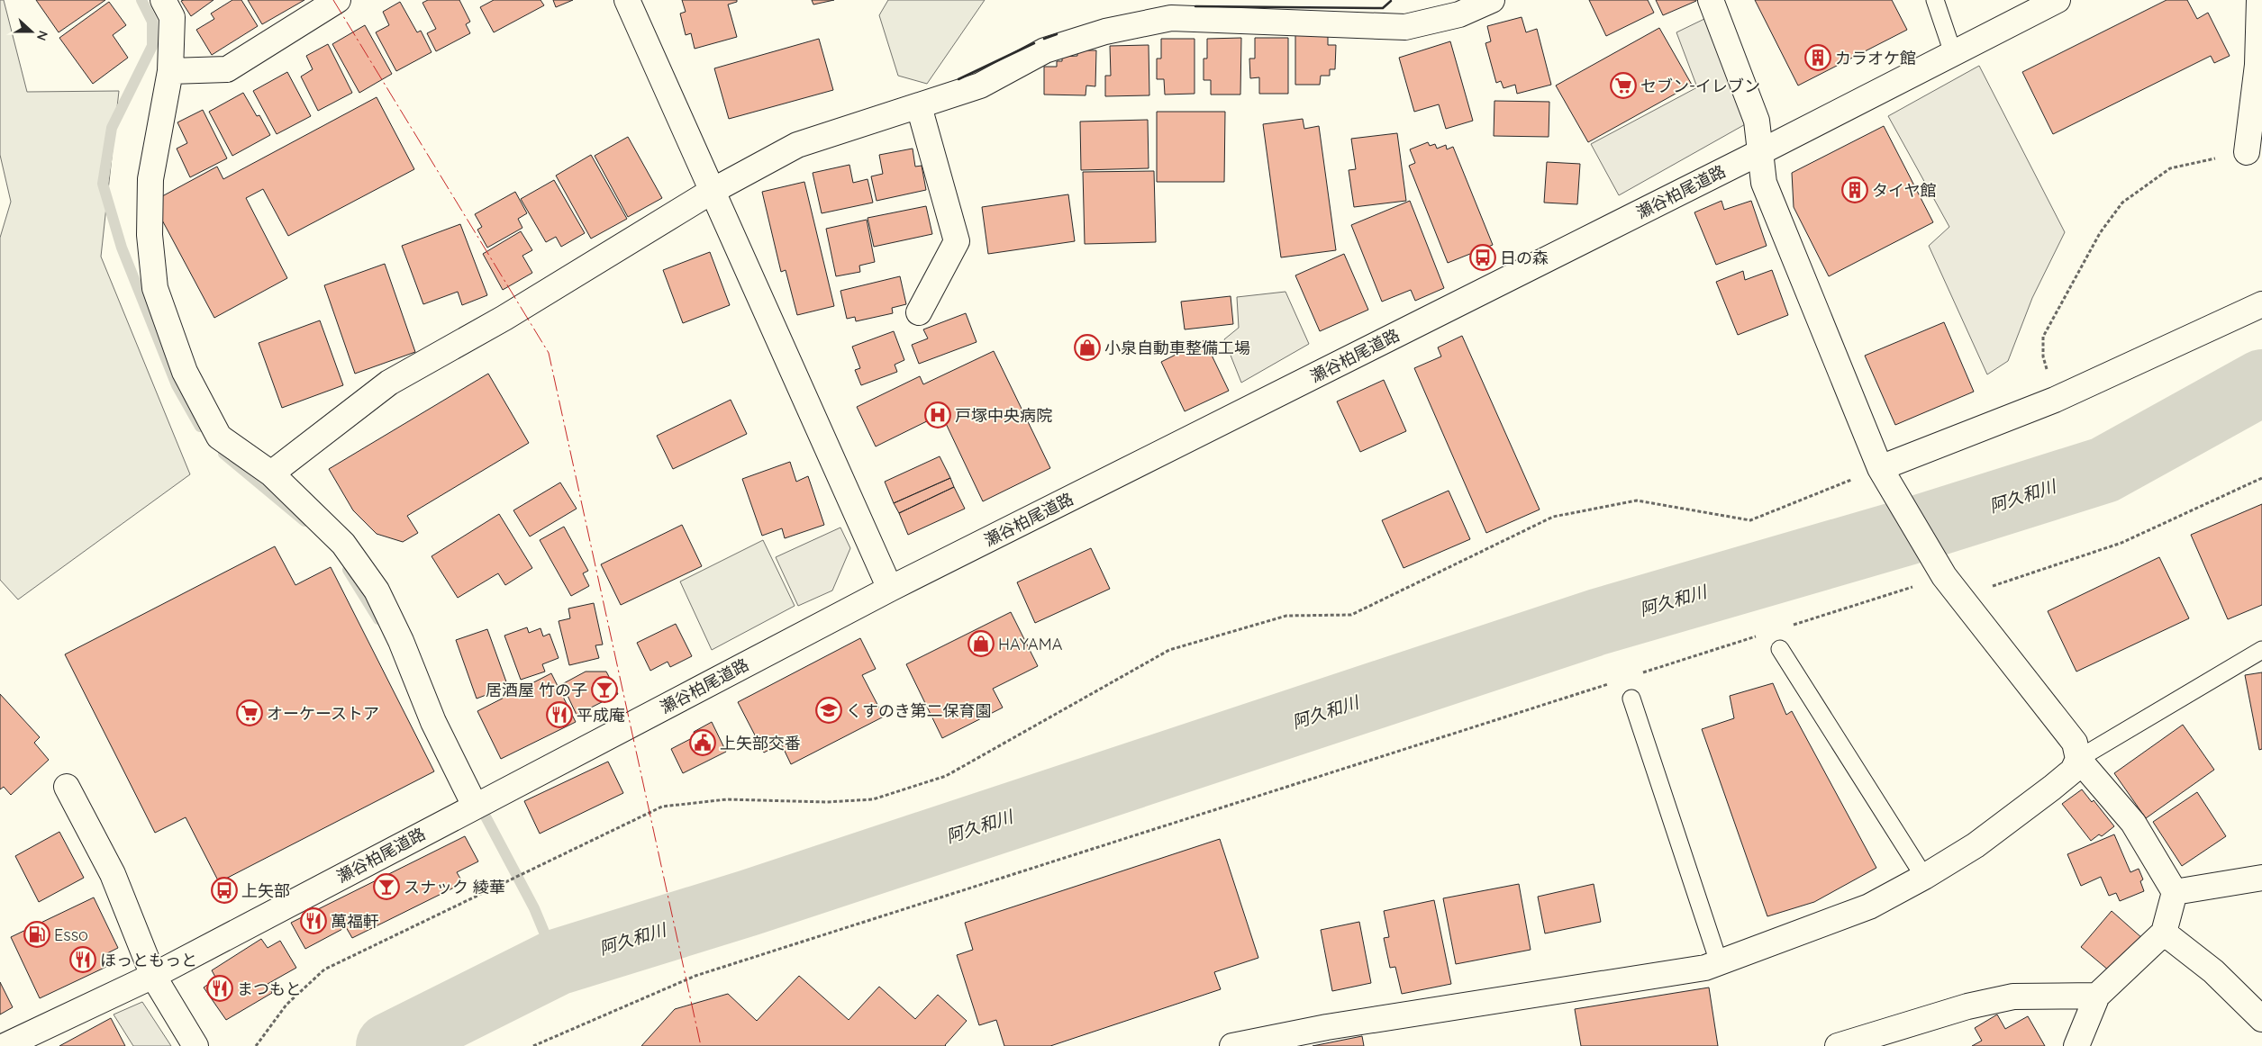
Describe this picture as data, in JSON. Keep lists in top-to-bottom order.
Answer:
{
  "streets": {
    "street": ["瀬谷柏尾道路"]
  },
  "water": ["阿久和川"],
  "places": {
    "building": ["カラオケ館", "タイヤ館"],
    "supermarket": ["セブン-イレブン", "オーケーストア"],
    "bus stop": ["日の森", "上矢部"],
    "shop": ["小泉自動車整備工場", "HAYAMA"],
    "hospital": ["戸塚中央病院"],
    "bar": ["居酒屋 竹の子", "スナック 綾華"],
    "school or university": ["くすのき第二保育園"],
    "restaurant": [
      "平成庵",
      "萬福軒",
      "ほっともっと",
      "まつもと"
    ],
    "public building": ["上矢部交番"],
    "fuel station": ["Esso"]
  },
  "north": "right"
}
